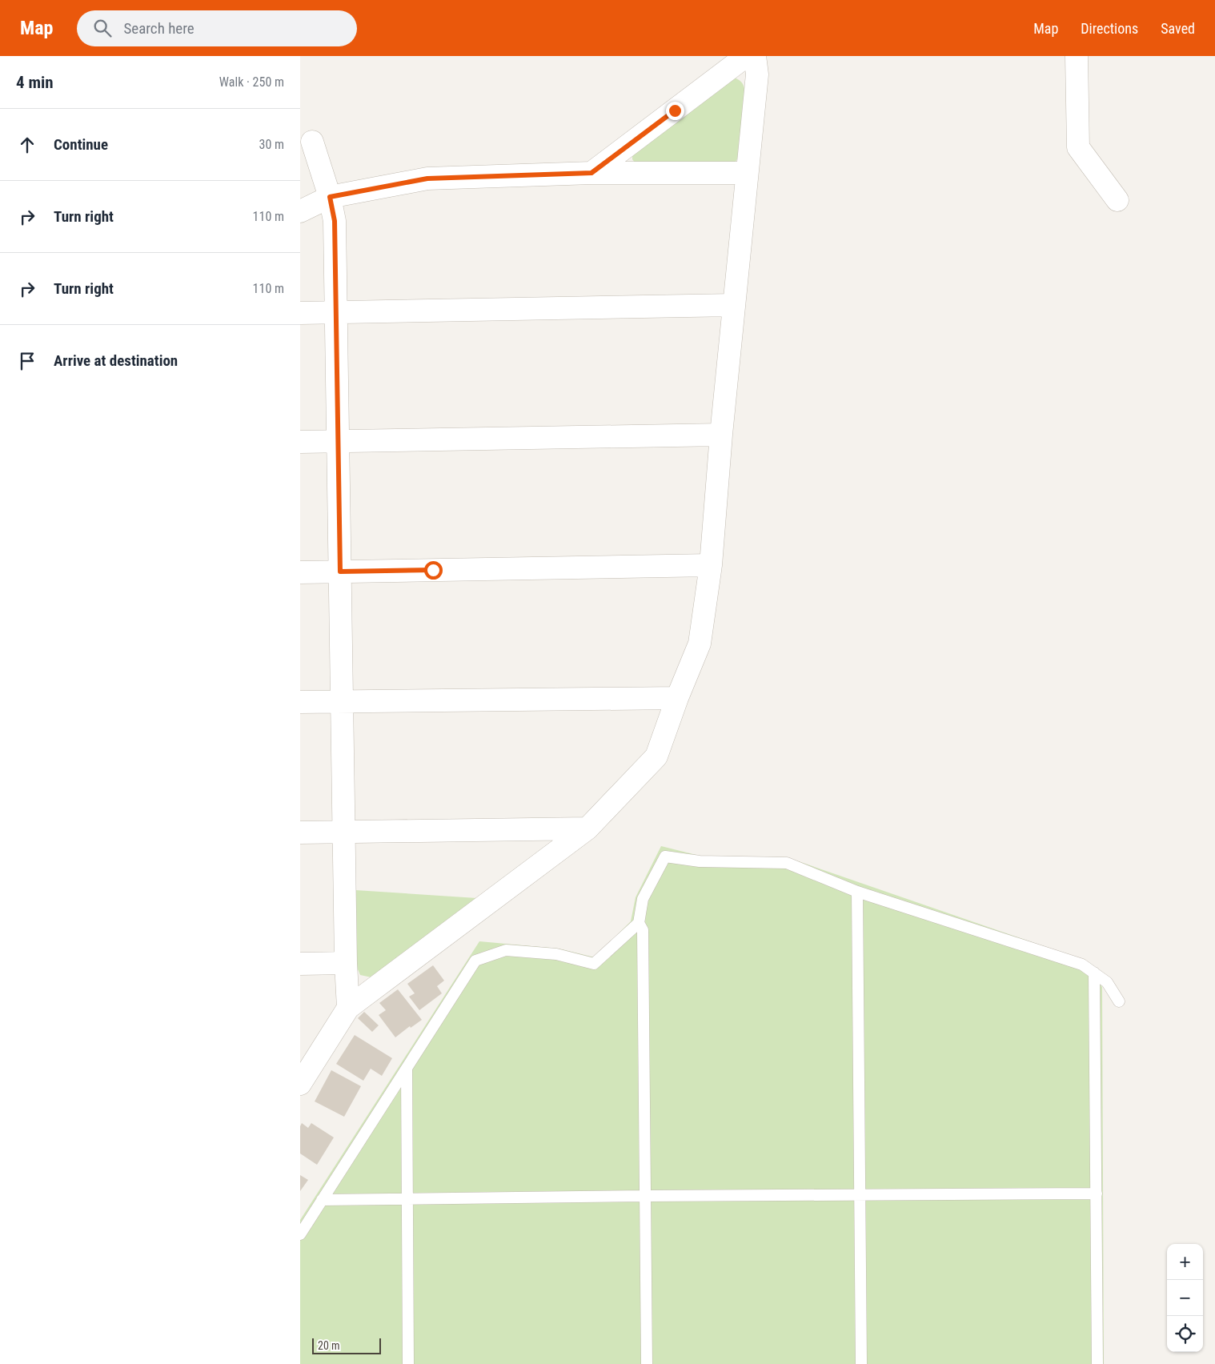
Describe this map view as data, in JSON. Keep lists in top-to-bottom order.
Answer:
{
  "scale_bar": "20 m",
  "page": {
    "header": "Map",
    "search": "Search here",
    "nav": ["Map", "Directions", "Saved"],
    "heading": ["4 min", "Walk · 250 m"],
    "list": [
      ["Continue", "30 m"],
      ["Turn right", "110 m"],
      ["Turn right", "110 m"],
      "Arrive at destination"
    ],
    "map_buttons": ["+", "−"],
    "scale": "20 m"
  }
}
